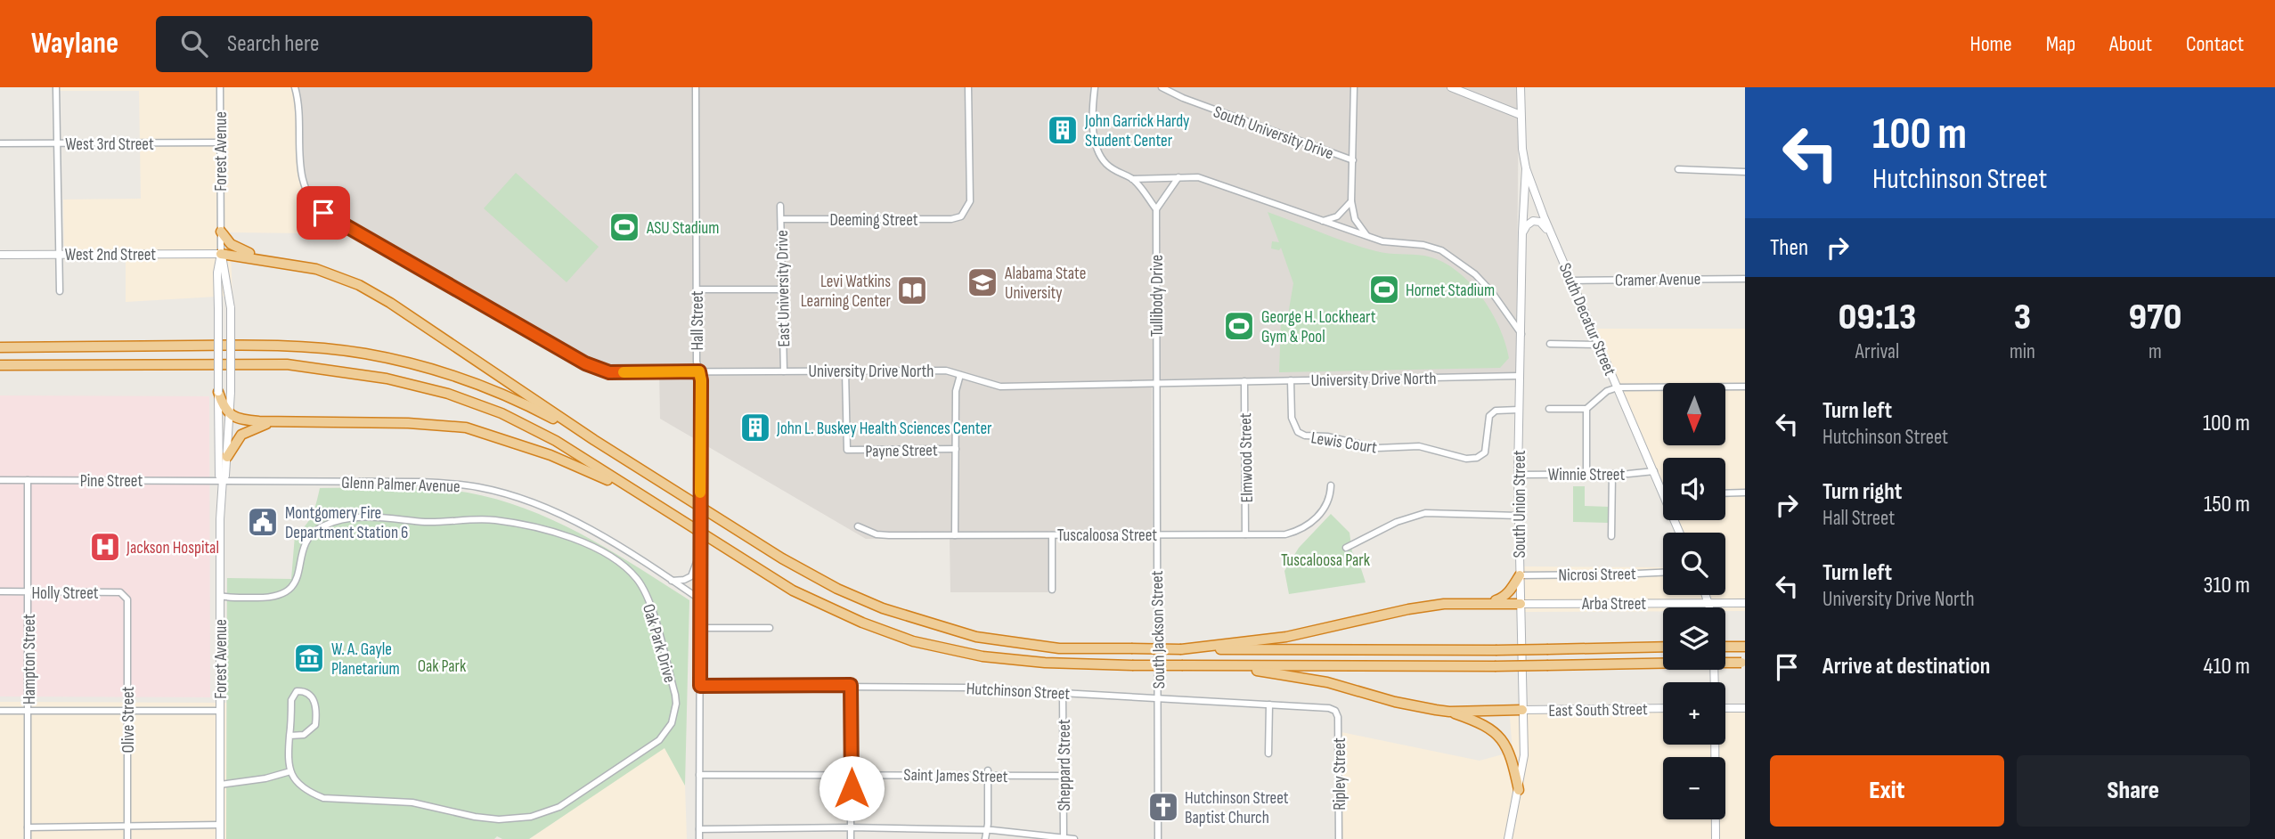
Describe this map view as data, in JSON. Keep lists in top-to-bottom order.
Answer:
{
  "streets": {
    "main road": [
      "Forest Avenue",
      "West 2nd Street",
      "South Decatur Street",
      "South Union Street",
      "Arba Street",
      "East South Street"
    ],
    "street": [
      "South University Drive",
      "West 3rd Street",
      "Deeming Street",
      "Cramer Avenue",
      "East University Drive",
      "Tullibody Drive",
      "Hall Street",
      "University Drive North",
      "Lewis Court",
      "Payne Street",
      "Elmwood Street",
      "Winnie Street",
      "Pine Street",
      "Glenn Palmer Avenue",
      "Tuscaloosa Street",
      "Nicrosi Street",
      "Holly Street",
      "South Jackson Street",
      "Oak Park Drive",
      "Hampton Street",
      "Hutchinson Street",
      "Olive Street",
      "Sheppard Street",
      "Ripley Street",
      "Saint James Street"
    ]
  },
  "crossings": [
    ["West 3rd Street", "Forest Avenue"],
    ["Forest Avenue", "West 2nd Street"],
    ["Forest Avenue", "Pine Street"],
    ["Forest Avenue", "Glenn Palmer Avenue"],
    ["Forest Avenue", "Oak Park Drive"],
    ["Deeming Street", "East University Drive"],
    ["Cramer Avenue", "South Decatur Street"],
    ["East University Drive", "University Drive North"],
    ["Tullibody Drive", "University Drive North"],
    ["Tullibody Drive", "South Jackson Street"],
    ["South Decatur Street", "Winnie Street"],
    ["South Decatur Street", "South Union Street"],
    ["Hall Street", "University Drive North"],
    ["Hall Street", "Glenn Palmer Avenue"],
    ["Hall Street", "Hutchinson Street"],
    ["Hall Street", "Saint James Street"],
    ["University Drive North", "Lewis Court"],
    ["University Drive North", "Payne Street"],
    ["University Drive North", "Elmwood Street"],
    ["University Drive North", "South Union Street"],
    ["University Drive North", "South Jackson Street"],
    ["Lewis Court", "South Union Street"],
    ["Elmwood Street", "Tuscaloosa Street"],
    ["Winnie Street", "South Union Street"],
    ["Pine Street", "Glenn Palmer Avenue"],
    ["Pine Street", "Hampton Street"],
    ["South Union Street", "Nicrosi Street"],
    ["South Union Street", "Arba Street"],
    ["South Union Street", "East South Street"],
    ["Tuscaloosa Street", "South Jackson Street"],
    ["Holly Street", "Hampton Street"],
    ["Holly Street", "Olive Street"],
    ["South Jackson Street", "Hutchinson Street"],
    ["Hutchinson Street", "Sheppard Street"],
    ["Hutchinson Street", "Ripley Street"],
    ["Sheppard Street", "Saint James Street"]
  ],
  "parks": ["Tuscaloosa Park", "Oak Park"],
  "places": {
    "building": ["John Garrick Hardy Student Center", "John L. Buskey Health Sciences Center"],
    "sports": ["ASU Stadium", "Hornet Stadium", "George H. Lockheart Gym & Pool"],
    "school or university": ["Alabama State University"],
    "library": ["Levi Watkins Learning Center"],
    "public building": ["Montgomery Fire Department Station 6"],
    "hospital": ["Jackson Hospital"],
    "museum": ["W. A. Gayle Planetarium"],
    "church": ["Hutchinson Street Baptist Church"]
  },
  "north": "bottom",
  "page": {
    "header": "Waylane",
    "search": "Search here",
    "nav": [
      "Home",
      "Map",
      "About",
      "Contact"
    ],
    "turn": ["100 m", "Hutchinson Street"],
    "then": "Then",
    "eta": [
      "09:13",
      "Arrival",
      "3",
      "min",
      "970",
      "m"
    ],
    "map_buttons": ["+", "−"],
    "list": [
      {
        "name": "Turn left",
        "note": "Hutchinson Street",
        "value": "100 m"
      },
      {
        "name": "Turn right",
        "note": "Hall Street",
        "value": "150 m"
      },
      {
        "name": "Turn left",
        "note": "University Drive North",
        "value": "310 m"
      },
      {
        "name": "Arrive at destination",
        "value": "410 m"
      }
    ],
    "buttons": ["Exit", "Share"]
  }
}
